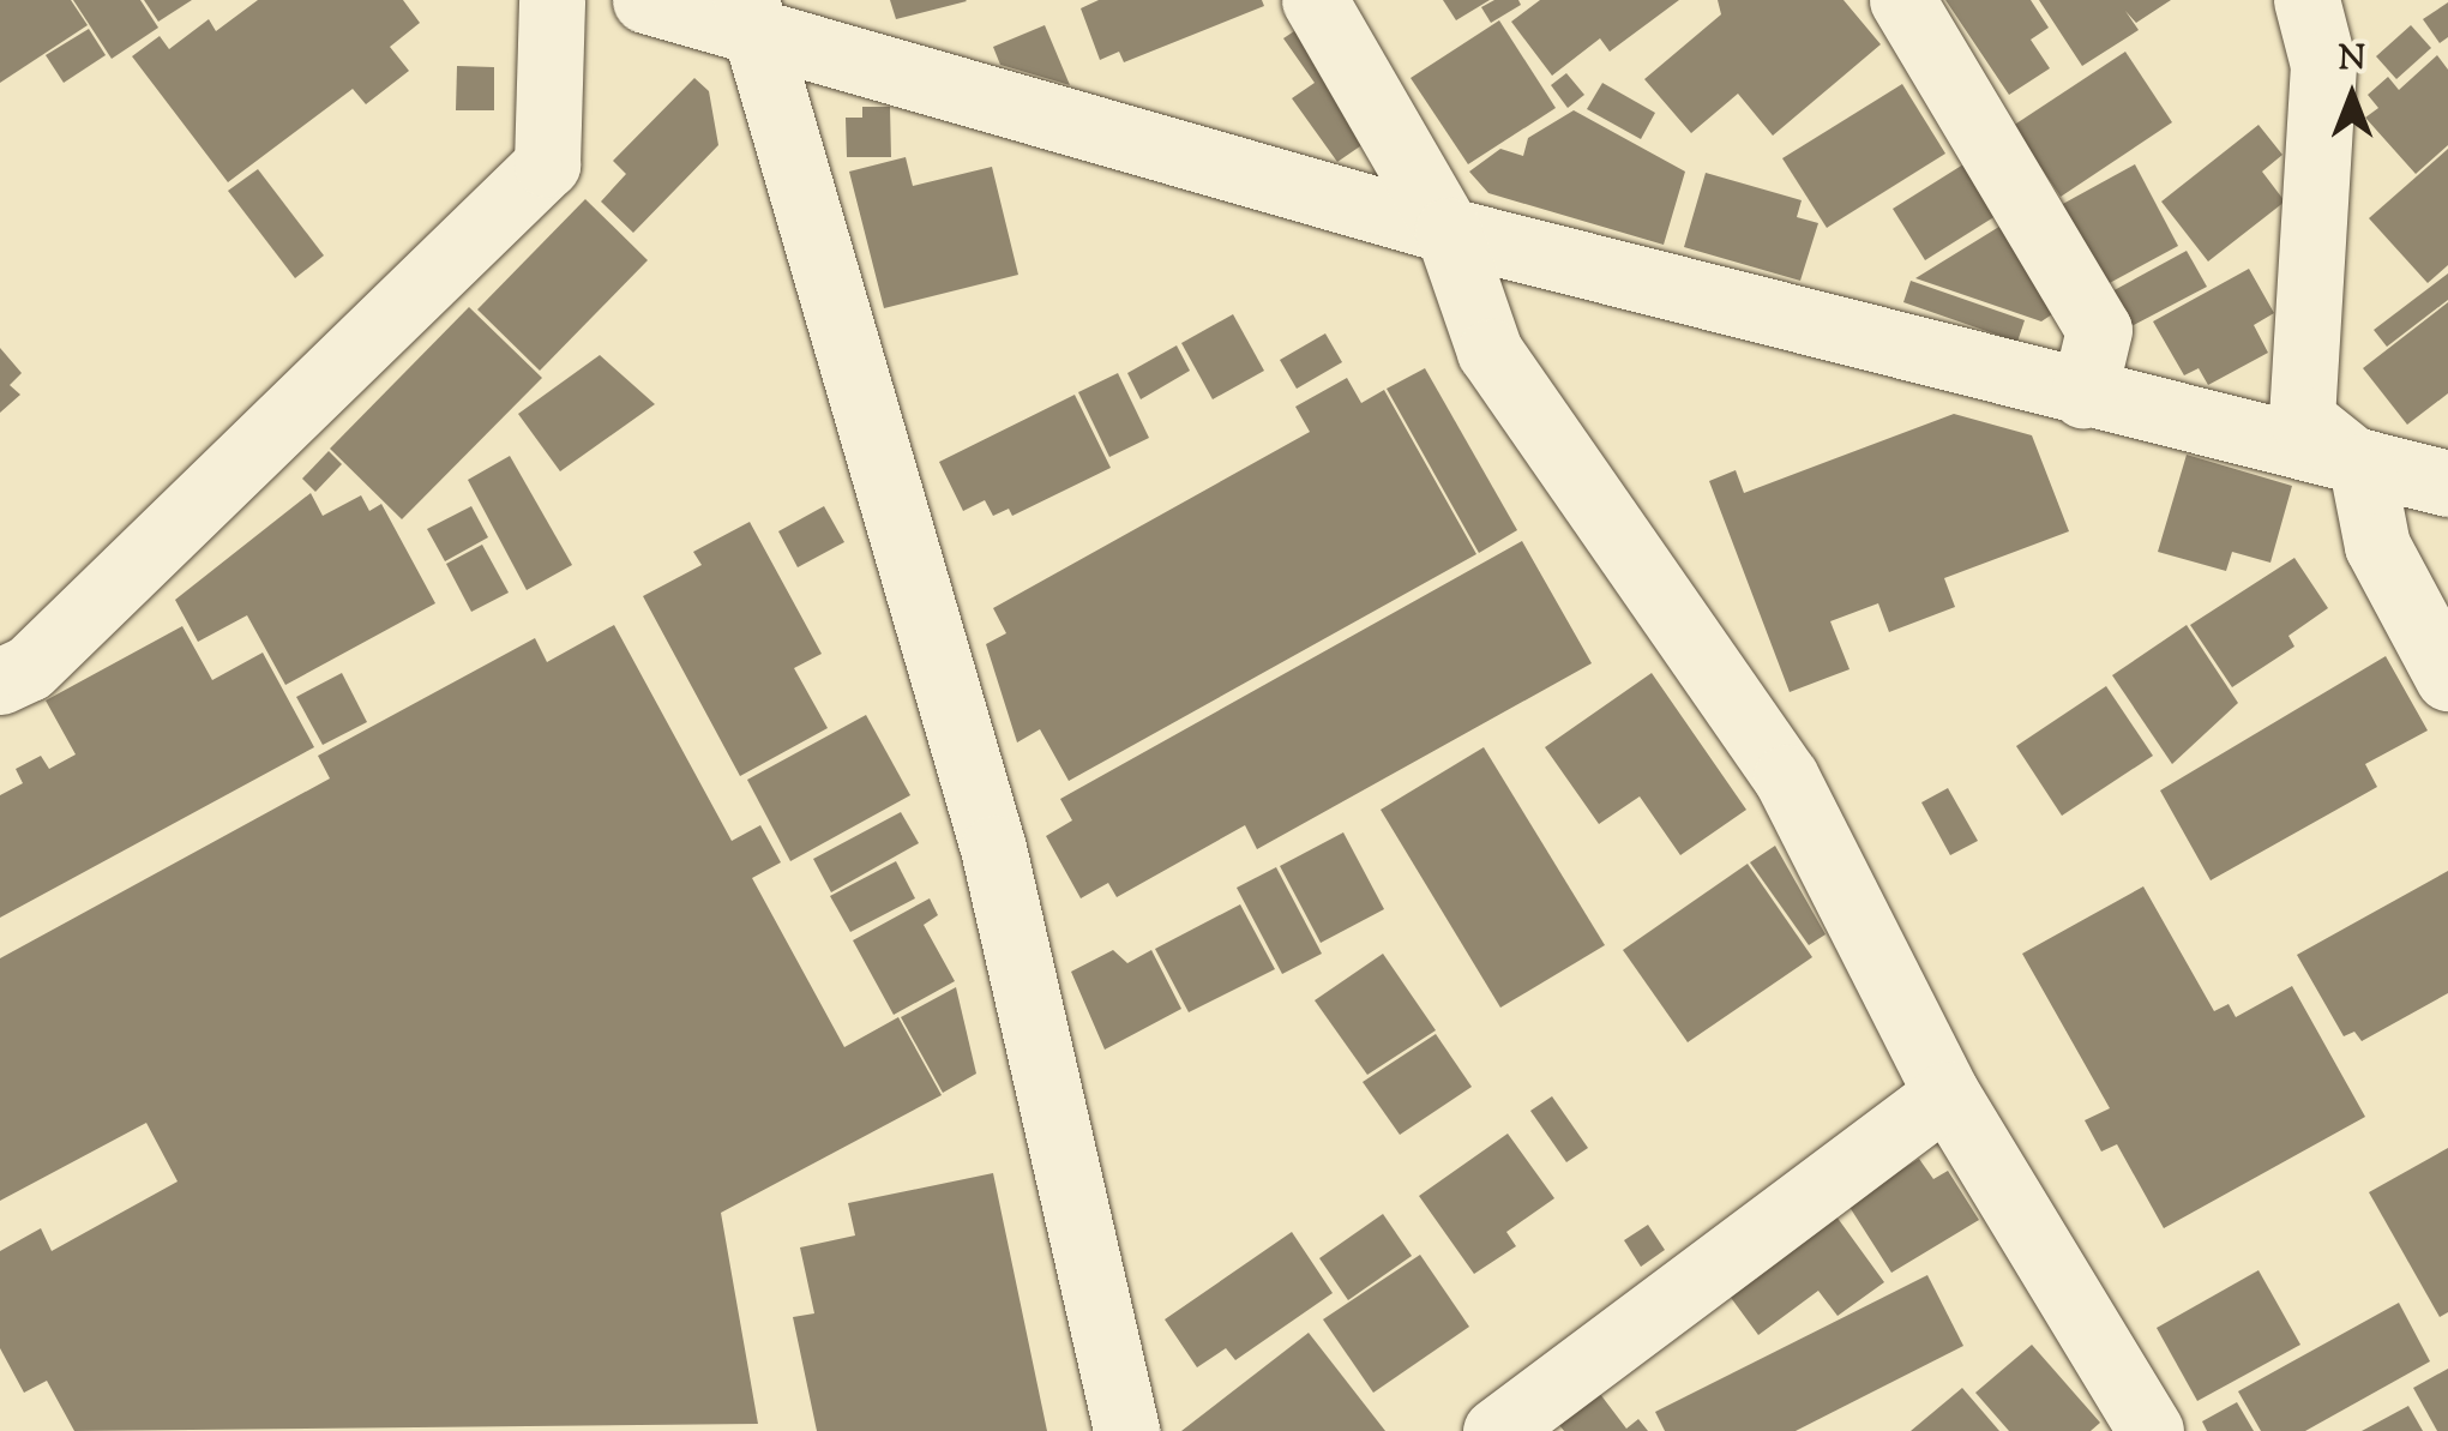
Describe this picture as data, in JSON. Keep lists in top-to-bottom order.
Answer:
{
  "north": "top"
}
